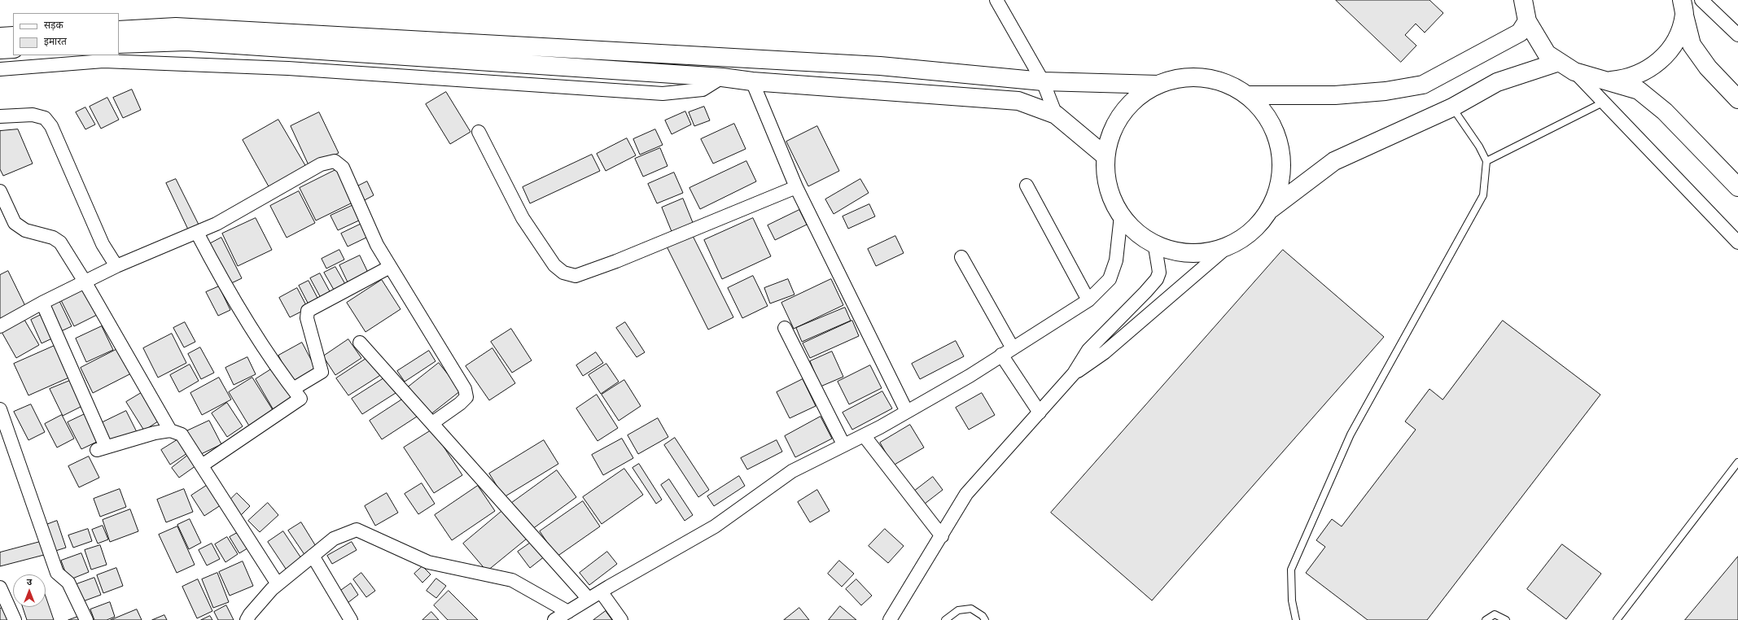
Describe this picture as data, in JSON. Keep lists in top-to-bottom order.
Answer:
{
  "legend": ["सड़क", "इमारत"],
  "north": "top"
}
